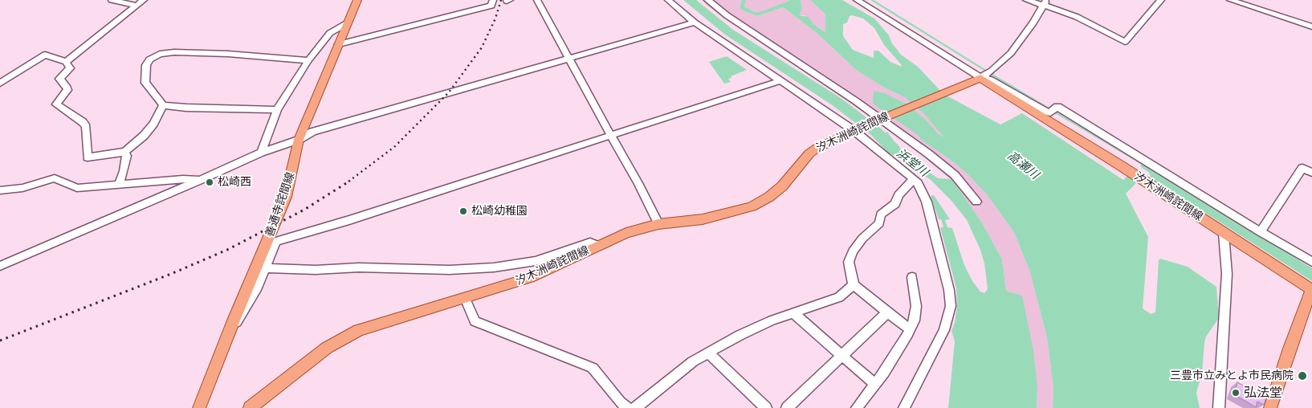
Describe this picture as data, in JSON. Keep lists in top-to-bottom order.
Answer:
{
  "streets": {
    "main road": ["汐木洲崎詫間線", "善通寺詫間線"]
  },
  "water": ["浜堂川", "高瀬川"],
  "places": [
    "松崎西",
    "松崎幼稚園",
    "三豊市立みとよ市民病院",
    "弘法堂"
  ]
}
